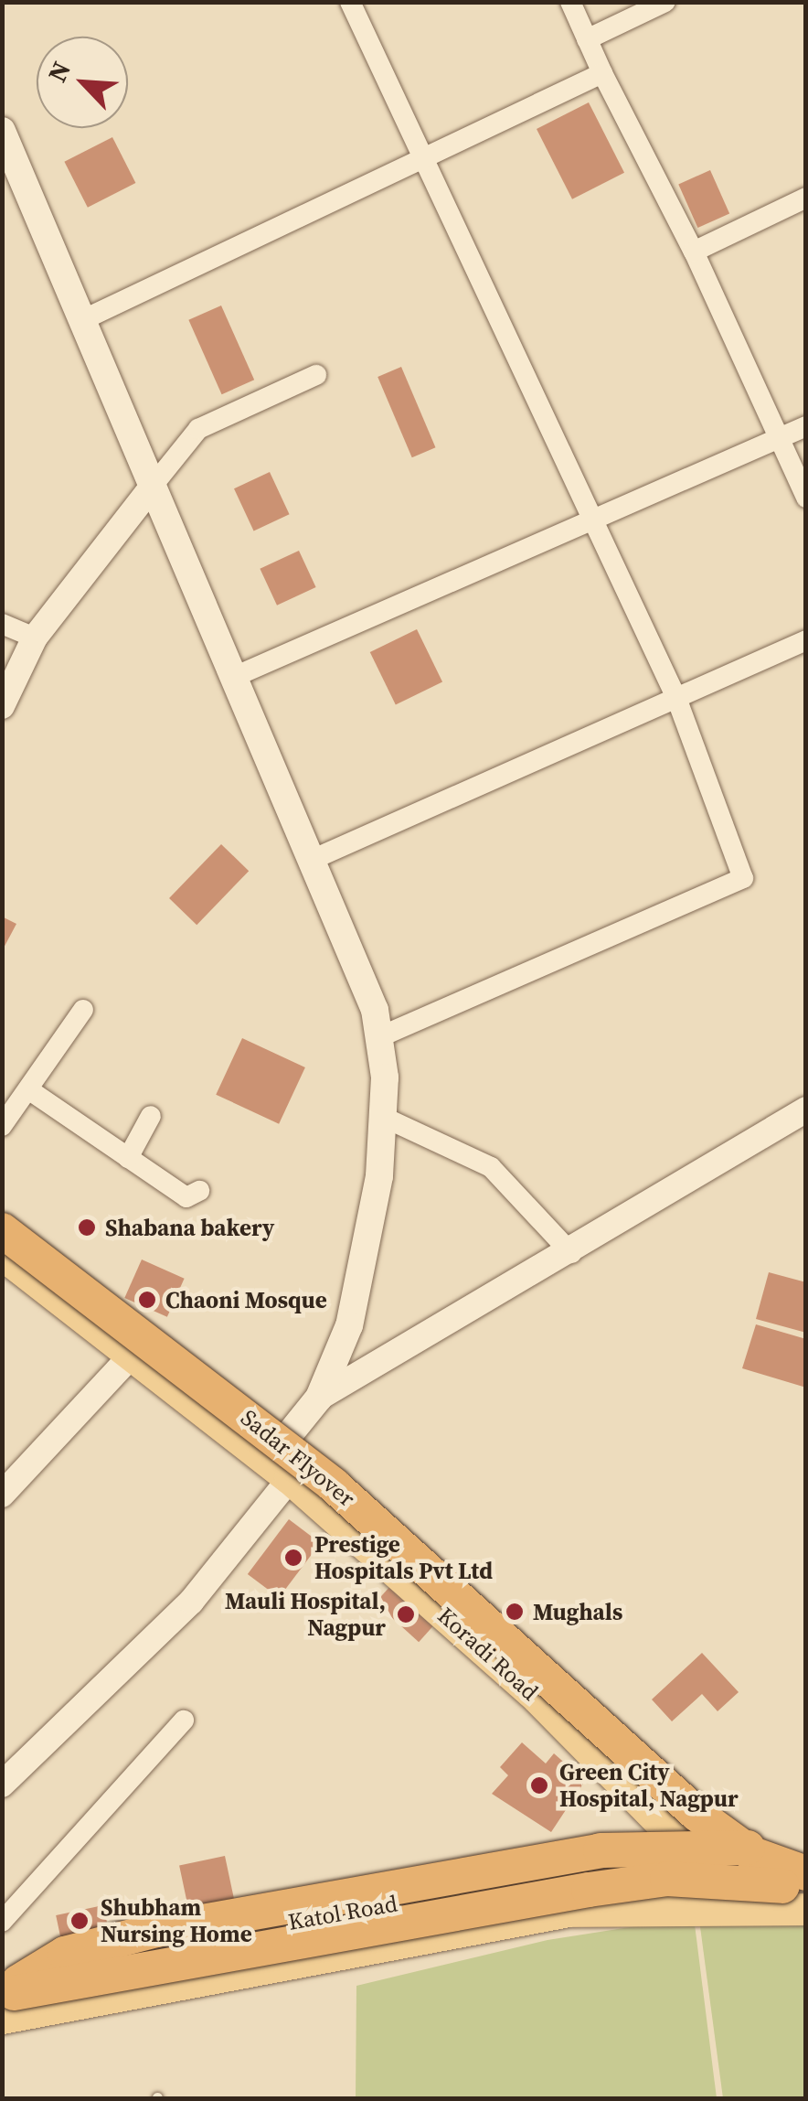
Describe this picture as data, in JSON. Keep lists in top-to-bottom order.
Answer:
{
  "streets": {
    "highway": ["Sadar Flyover"],
    "main road": ["Koradi Road", "Katol Road"]
  },
  "crossings": [
    ["Sadar Flyover", "Koradi Road"],
    ["Sadar Flyover", "Katol Road"],
    ["Koradi Road", "Katol Road"]
  ],
  "places": [
    "Shabana bakery",
    "Chaoni Mosque",
    "Prestige Hospitals Pvt Ltd",
    "Mughals",
    "Mauli Hospital, Nagpur",
    "Green City Hospital, Nagpur",
    "Shubham Nursing Home"
  ],
  "north": "top left"
}
